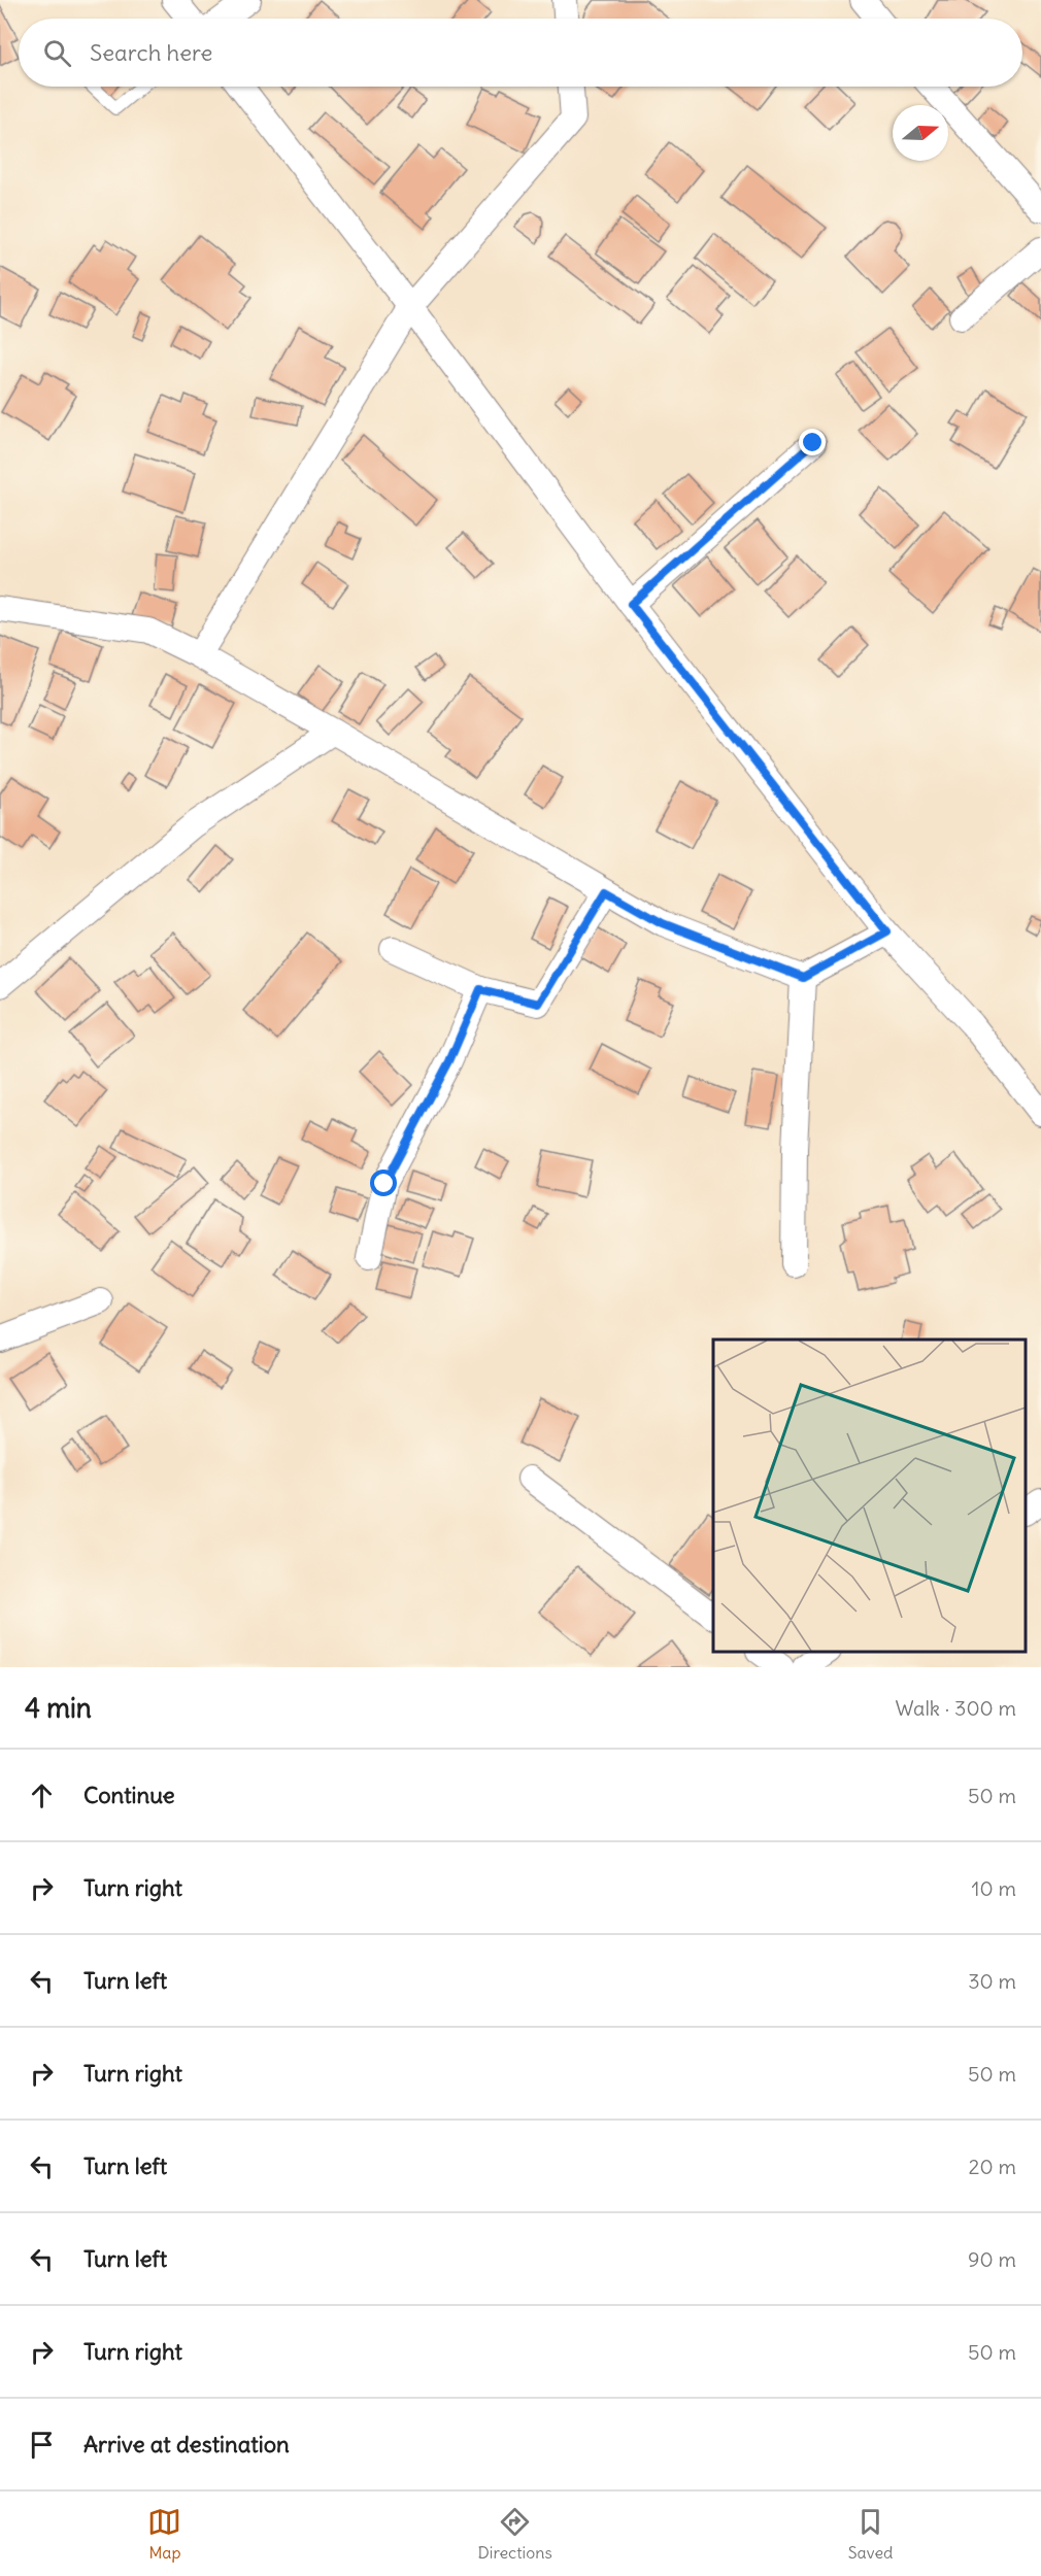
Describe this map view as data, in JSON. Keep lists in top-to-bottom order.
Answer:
{
  "north": "right",
  "page": {
    "search": "Search here",
    "heading": ["4 min", "Walk · 300 m"],
    "list": [
      ["Continue", "50 m"],
      ["Turn right", "10 m"],
      ["Turn left", "30 m"],
      ["Turn right", "50 m"],
      ["Turn left", "20 m"],
      ["Turn left", "90 m"],
      ["Turn right", "50 m"],
      "Arrive at destination"
    ],
    "nav": ["Map", "Directions", "Saved"]
  }
}
